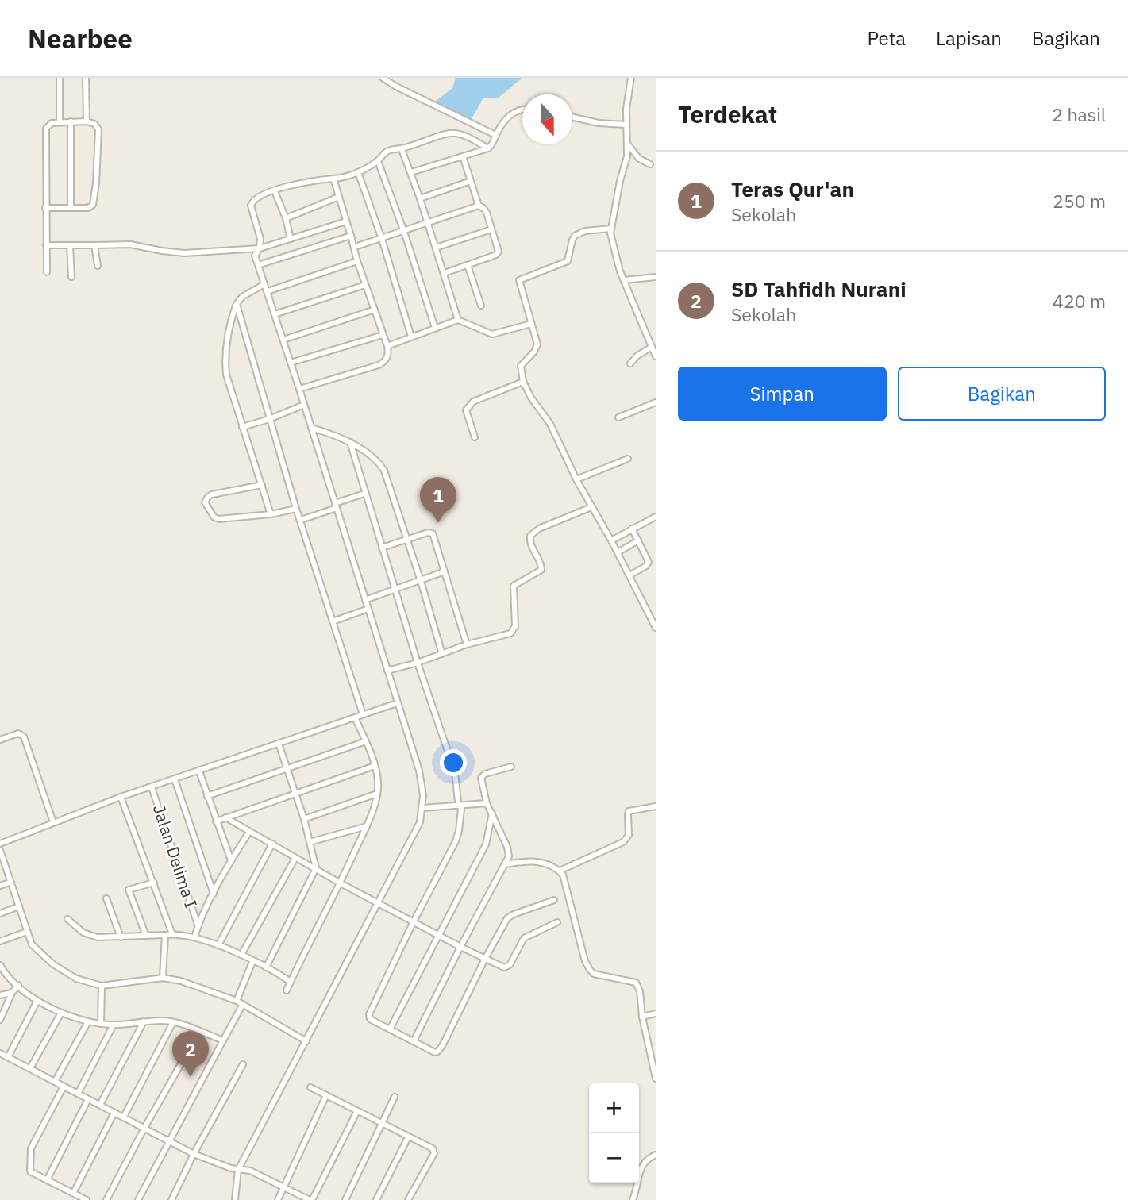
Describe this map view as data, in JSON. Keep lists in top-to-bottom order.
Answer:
{
  "streets": {
    "street": ["Jalan Delima I"]
  },
  "north": "bottom",
  "page": {
    "header": "Nearbee",
    "nav": ["Peta", "Lapisan", "Bagikan"],
    "heading": ["Terdekat", "2 hasil"],
    "list": [
      {
        "mark": "1",
        "name": "Teras Qur'an",
        "note": "Sekolah",
        "value": "250 m"
      },
      {
        "mark": "2",
        "name": "SD Tahfidh Nurani",
        "note": "Sekolah",
        "value": "420 m"
      }
    ],
    "buttons": ["Simpan", "Bagikan"],
    "pins": ["1", "2"],
    "map_buttons": ["+", "−"]
  }
}
